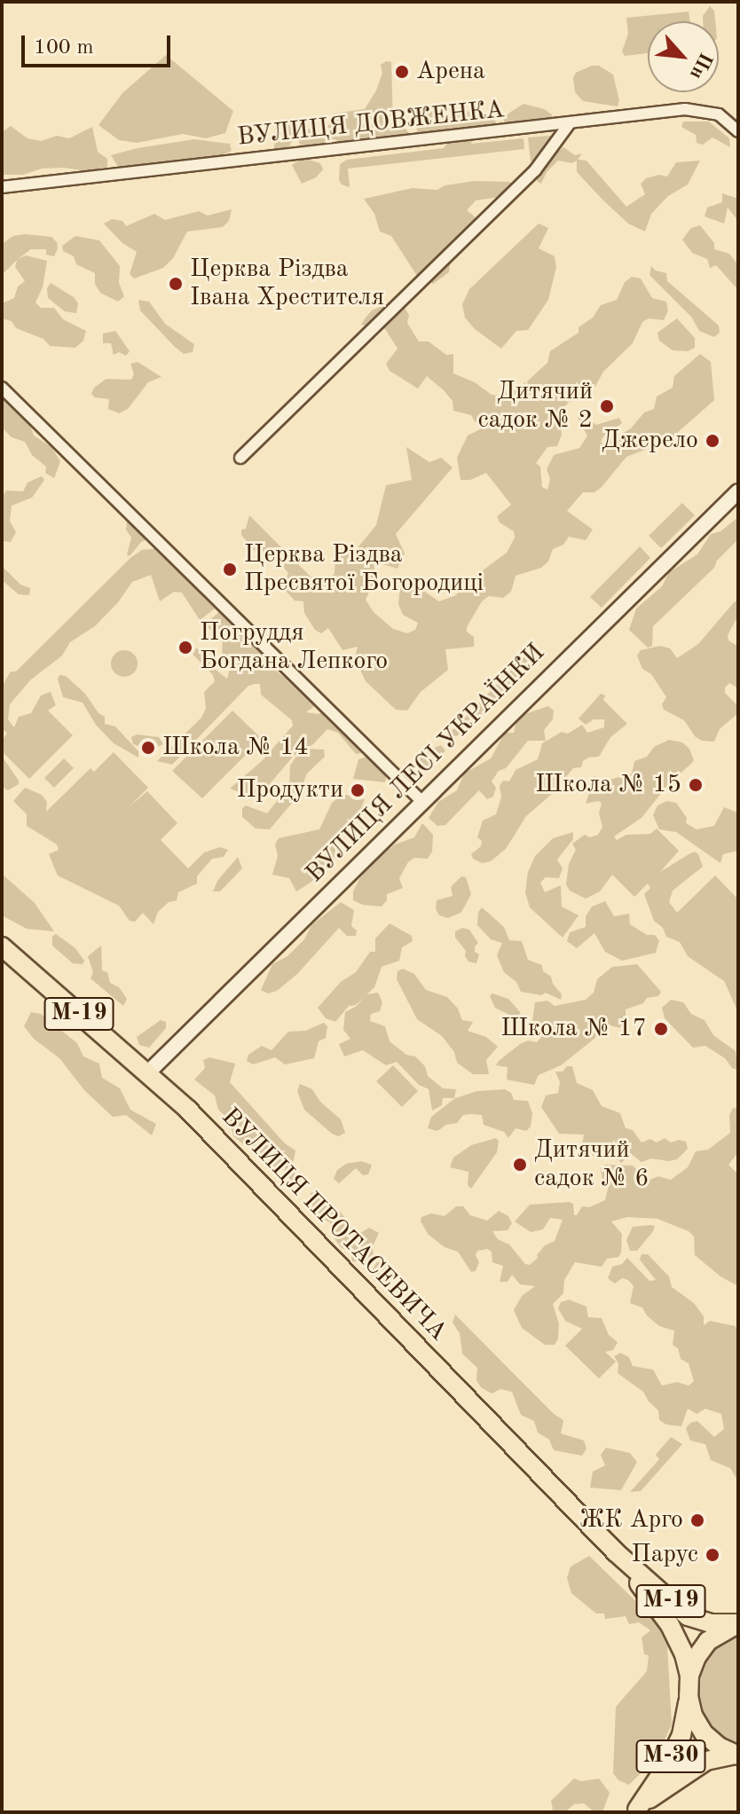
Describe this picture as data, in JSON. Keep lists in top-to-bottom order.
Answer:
{
  "streets": {
    "highway": ["М-19", "ВУЛИЦЯ ПРОТАСЕВИЧА", "М-30"],
    "main road": ["ВУЛИЦЯ ЛЕСІ УКРАЇНКИ"],
    "street": ["ВУЛИЦЯ ДОВЖЕНКА"]
  },
  "crossings": [
    ["ВУЛИЦЯ ЛЕСІ УКРАЇНКИ", "ВУЛИЦЯ ПРОТАСЕВИЧА"],
    ["М-19", "ВУЛИЦЯ ПРОТАСЕВИЧА"],
    ["М-19", "М-30"]
  ],
  "places": [
    "Арена",
    "Церква Різдва Івана Хрестителя",
    "Дитячий садок № 2",
    "Джерело",
    "Церква Різдва Пресвятої Богородиці",
    "Погруддя Богдана Лепкого",
    "Школа № 14",
    "Школа № 15",
    "Продукти",
    "Школа № 17",
    "Дитячий садок № 6",
    "ЖК Арго",
    "Парус"
  ],
  "scale_bar": "100 m",
  "north": "bottom right"
}
